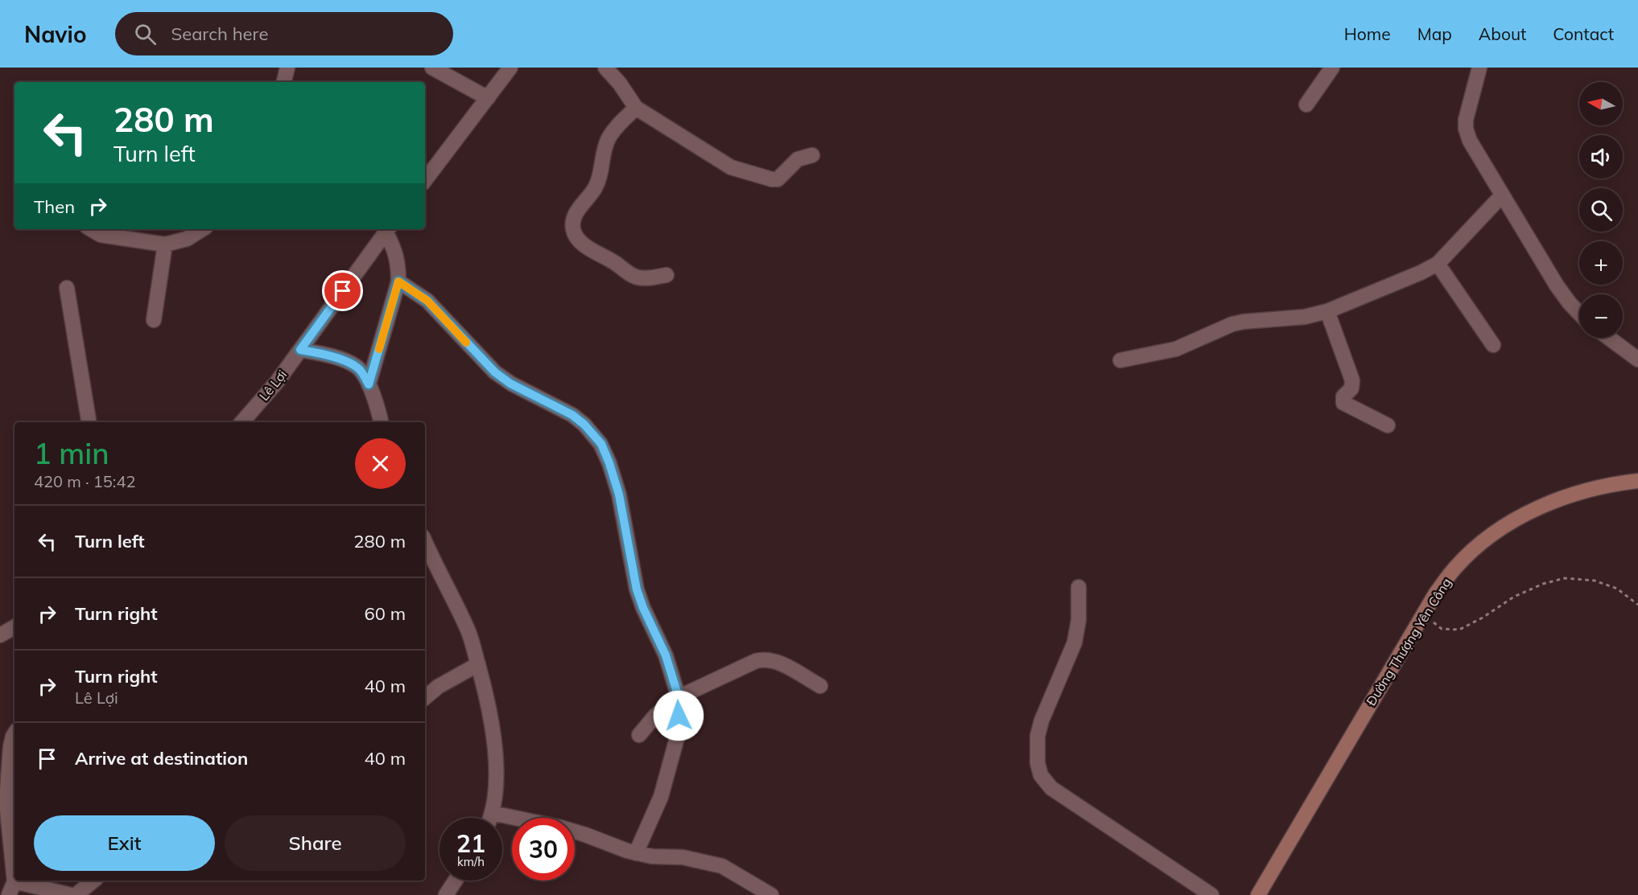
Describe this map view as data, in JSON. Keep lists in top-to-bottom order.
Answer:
{
  "streets": {
    "main road": ["Đường Thượng Yên Công"],
    "street": ["Lê Lợi"]
  },
  "north": "left",
  "page": {
    "header": "Navio",
    "search": "Search here",
    "nav": [
      "Home",
      "Map",
      "About",
      "Contact"
    ],
    "map_buttons": ["+", "−"],
    "turn": ["280 m", "Turn left"],
    "then": "Then",
    "heading": ["1 min", "420 m · 15:42"],
    "list": [
      {
        "name": "Turn left",
        "value": "280 m"
      },
      {
        "name": "Turn right",
        "value": "60 m"
      },
      {
        "name": "Turn right",
        "note": "Lê Lợi",
        "value": "40 m"
      },
      {
        "name": "Arrive at destination",
        "value": "40 m"
      }
    ],
    "buttons": ["Exit", "Share"],
    "speed": "21 km/h",
    "limit": "30"
  }
}
